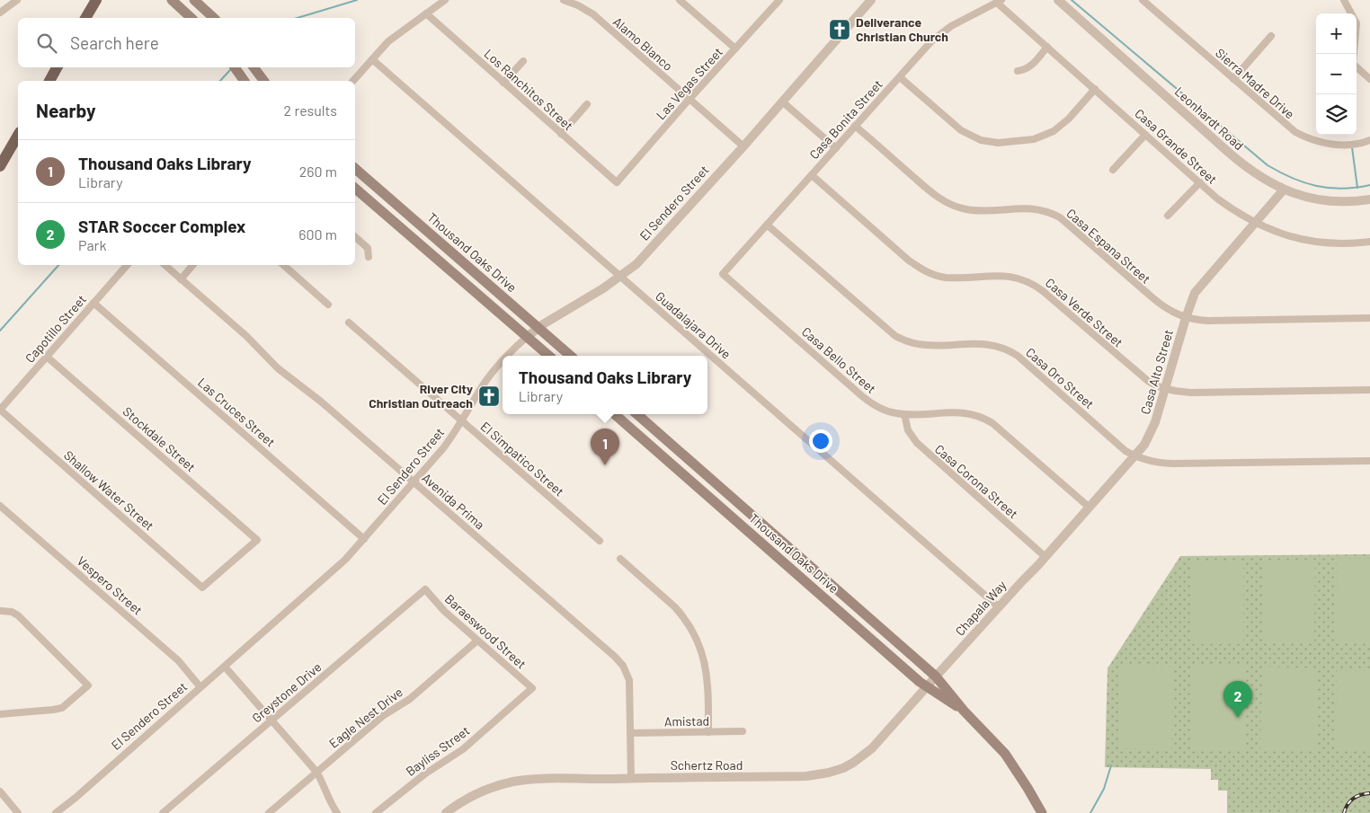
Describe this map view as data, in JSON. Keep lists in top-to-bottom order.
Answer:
{
  "streets": {
    "main road": ["Thousand Oaks Drive"],
    "street": [
      "Alamo Blanco",
      "Las Vegas Street",
      "Sierra Madre Drive",
      "Los Ranchitos Street",
      "Leonhardt Road",
      "Casa Bonita Street",
      "Casa Grande Street",
      "El Sendero Street",
      "Casa Espana Street",
      "Casa Verde Street",
      "Guadalajara Drive",
      "Capotillo Street",
      "Casa Bello Street",
      "Casa Alto Street",
      "Casa Oro Street",
      "Las Cruces Street",
      "Stockdale Street",
      "El Simpatico Street",
      "Casa Corona Street",
      "Shallow Water Street",
      "Avenida Prima",
      "Vespero Street",
      "Chapala Way",
      "Baraeswood Street",
      "Greystone Drive",
      "Eagle Nest Drive",
      "Amistad",
      "Bayliss Street",
      "Schertz Road"
    ]
  },
  "crossings": [
    ["Alamo Blanco", "Las Vegas Street"],
    ["Alamo Blanco", "El Sendero Street"],
    ["Las Vegas Street", "Los Ranchitos Street"],
    ["Leonhardt Road", "Casa Alto Street"],
    ["Casa Bonita Street", "Casa Grande Street"],
    ["Casa Bonita Street", "Casa Espana Street"],
    ["Casa Bonita Street", "Casa Verde Street"],
    ["Casa Bonita Street", "Casa Bello Street"],
    ["Casa Bonita Street", "Casa Oro Street"],
    ["Casa Grande Street", "Casa Alto Street"],
    ["El Sendero Street", "Thousand Oaks Drive"],
    ["El Sendero Street", "Guadalajara Drive"],
    ["El Sendero Street", "Las Cruces Street"],
    ["El Sendero Street", "El Simpatico Street"],
    ["El Sendero Street", "Avenida Prima"],
    ["El Sendero Street", "Vespero Street"],
    ["Casa Espana Street", "Casa Alto Street"],
    ["Thousand Oaks Drive", "Chapala Way"],
    ["Thousand Oaks Drive", "Schertz Road"],
    ["Casa Verde Street", "Casa Alto Street"],
    ["Guadalajara Drive", "Chapala Way"],
    ["Capotillo Street", "Las Cruces Street"],
    ["Capotillo Street", "Stockdale Street"],
    ["Capotillo Street", "Shallow Water Street"],
    ["Casa Bello Street", "Casa Alto Street"],
    ["Casa Bello Street", "Casa Corona Street"],
    ["Casa Alto Street", "Casa Oro Street"],
    ["Casa Alto Street", "Casa Corona Street"],
    ["Casa Alto Street", "Chapala Way"],
    ["Stockdale Street", "Shallow Water Street"],
    ["Casa Corona Street", "Chapala Way"],
    ["Avenida Prima", "Amistad"],
    ["Avenida Prima", "Schertz Road"],
    ["Chapala Way", "Schertz Road"],
    ["Baraeswood Street", "Greystone Drive"],
    ["Baraeswood Street", "Eagle Nest Drive"],
    ["Baraeswood Street", "Bayliss Street"]
  ],
  "places": {
    "church": ["Deliverance Christian Church", "River City Christian Outreach"]
  },
  "page": {
    "map_buttons": ["+", "−"],
    "search": "Search here",
    "heading": ["Nearby", "2 results"],
    "list": [
      {
        "mark": "1",
        "name": "Thousand Oaks Library",
        "note": "Library",
        "value": "260 m"
      },
      {
        "mark": "2",
        "name": "STAR Soccer Complex",
        "note": "Park",
        "value": "600 m"
      }
    ],
    "popup": ["Thousand Oaks Library", "Library"],
    "pins": ["1", "2"]
  }
}
